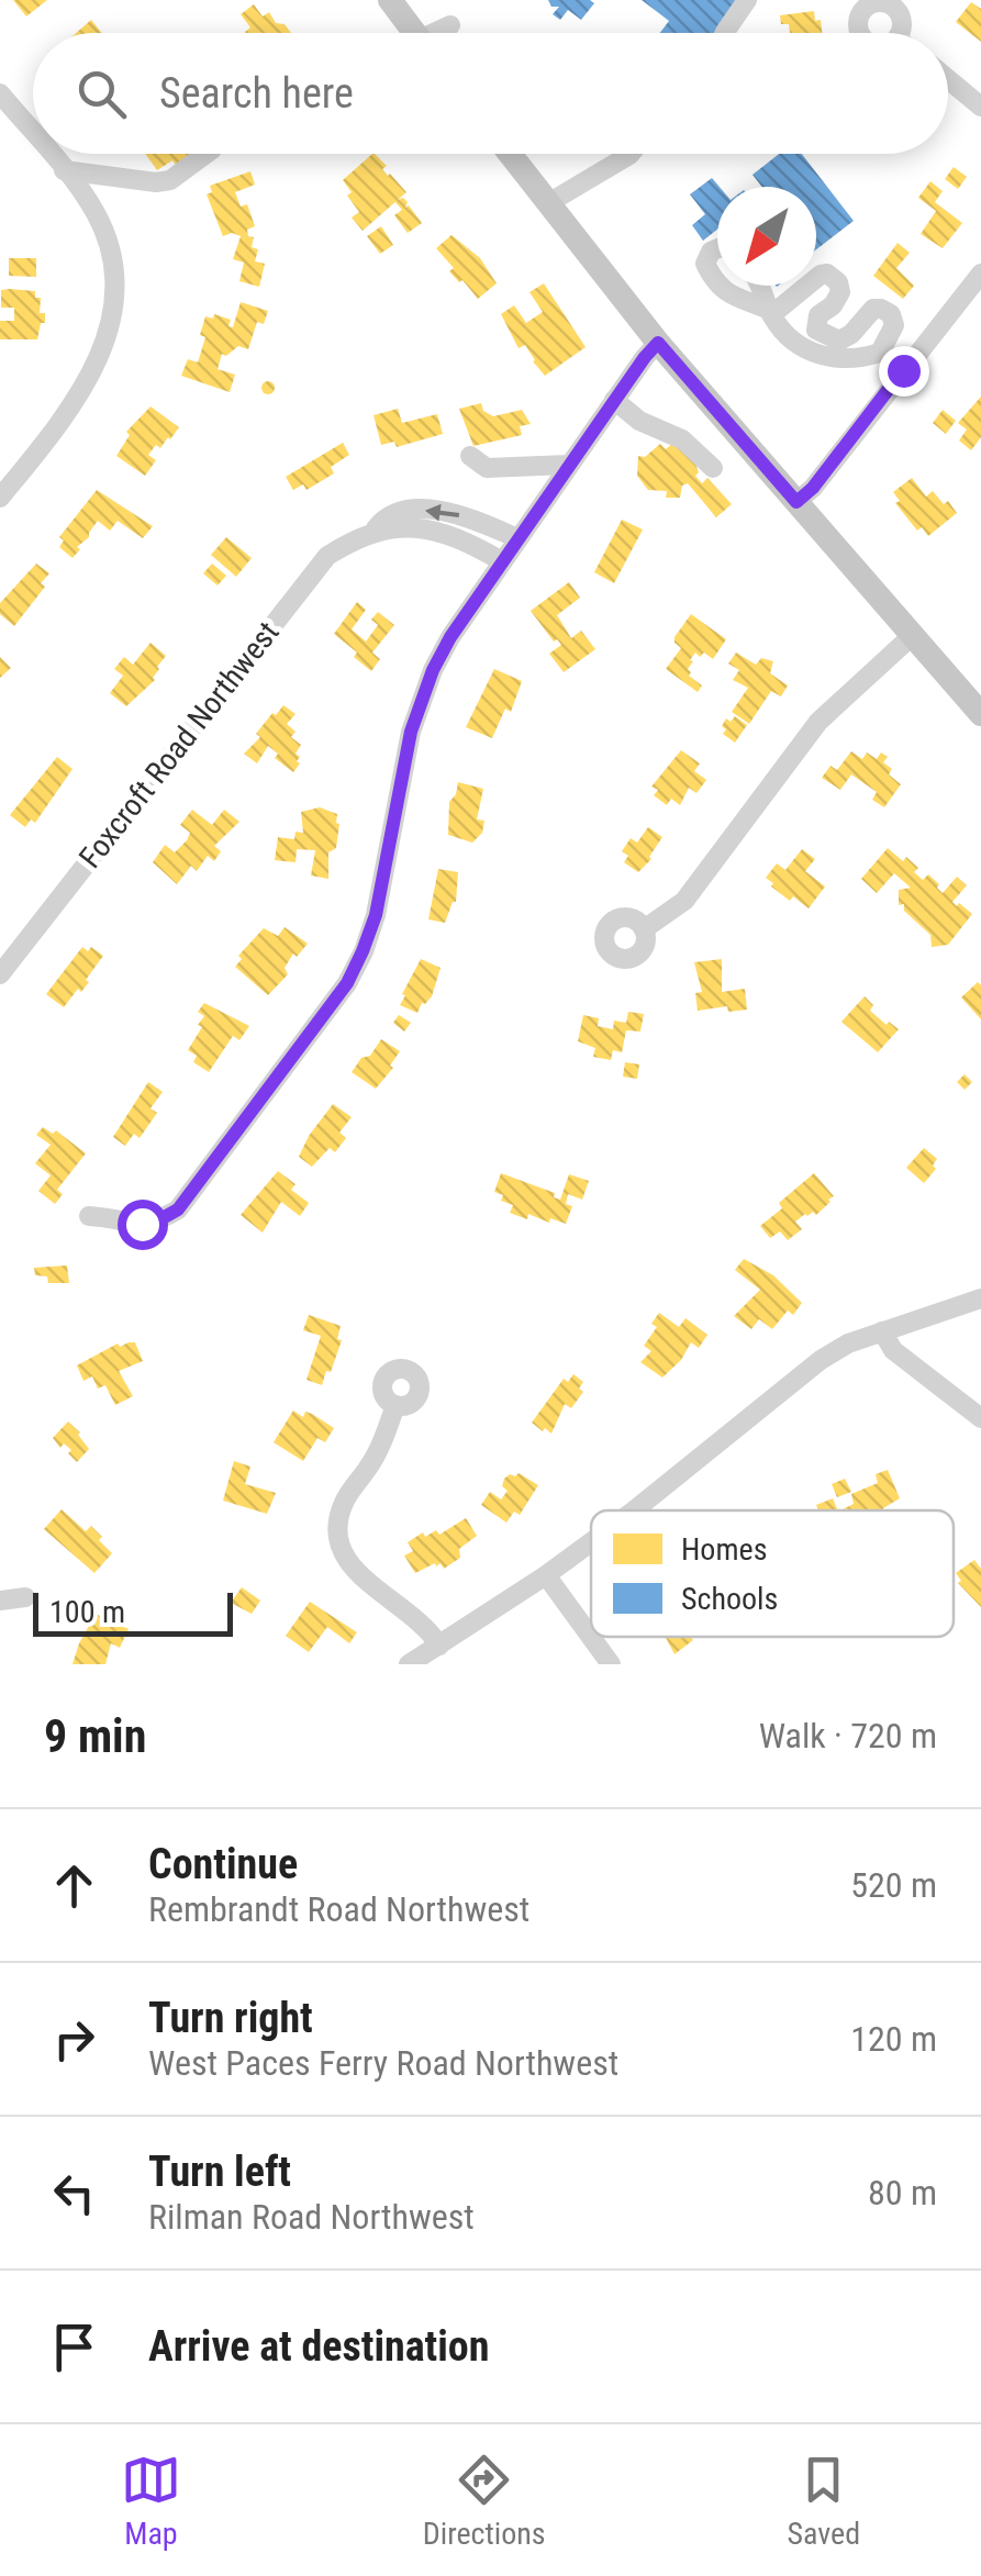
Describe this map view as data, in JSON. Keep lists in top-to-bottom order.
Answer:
{
  "streets": {
    "street": ["Foxcroft Road Northwest"]
  },
  "legend": ["Homes", "Schools"],
  "scale_bar": "100 m",
  "north": "bottom left",
  "page": {
    "search": "Search here",
    "scale": "100 m",
    "heading": ["9 min", "Walk · 720 m"],
    "list": [
      ["Continue", "Rembrandt Road Northwest", "520 m"],
      ["Turn right", "West Paces Ferry Road Northwest", "120 m"],
      ["Turn left", "Rilman Road Northwest", "80 m"],
      "Arrive at destination"
    ],
    "nav": ["Map", "Directions", "Saved"]
  }
}
